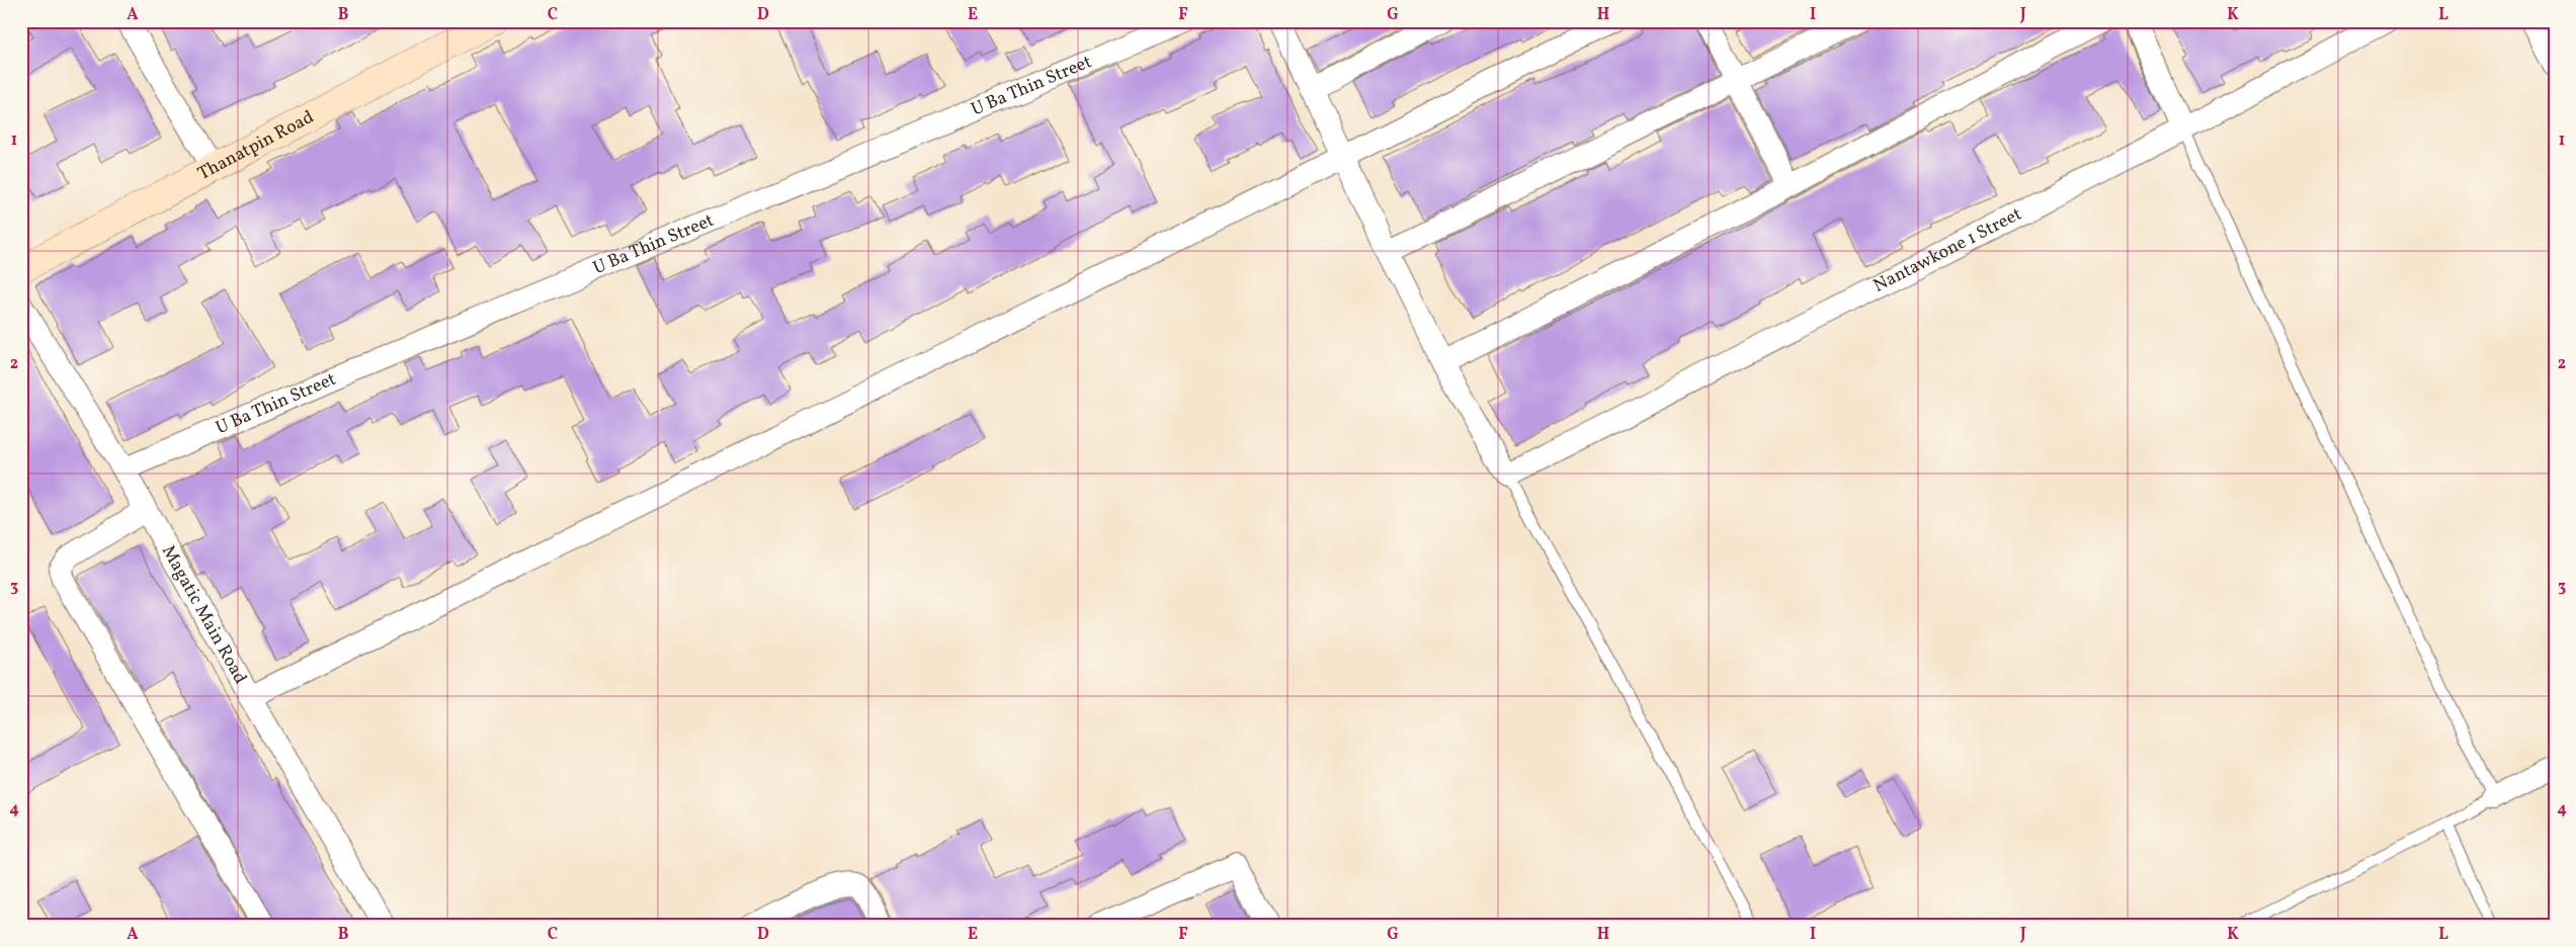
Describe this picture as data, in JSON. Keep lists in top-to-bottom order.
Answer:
{
  "streets": {
    "main road": ["Thanatpin Road"],
    "street": ["U Ba Thin Street", "Nantawkone 1 Street", "Magatic Main Road"]
  },
  "crossings": [
    ["U Ba Thin Street", "Magatic Main Road"]
  ],
  "grid": {
    "columns": [
      "A",
      "B",
      "C",
      "D",
      "E",
      "F",
      "G",
      "H",
      "I",
      "J",
      "K",
      "L"
    ],
    "rows": [
      "1",
      "2",
      "3",
      "4"
    ]
  }
}
